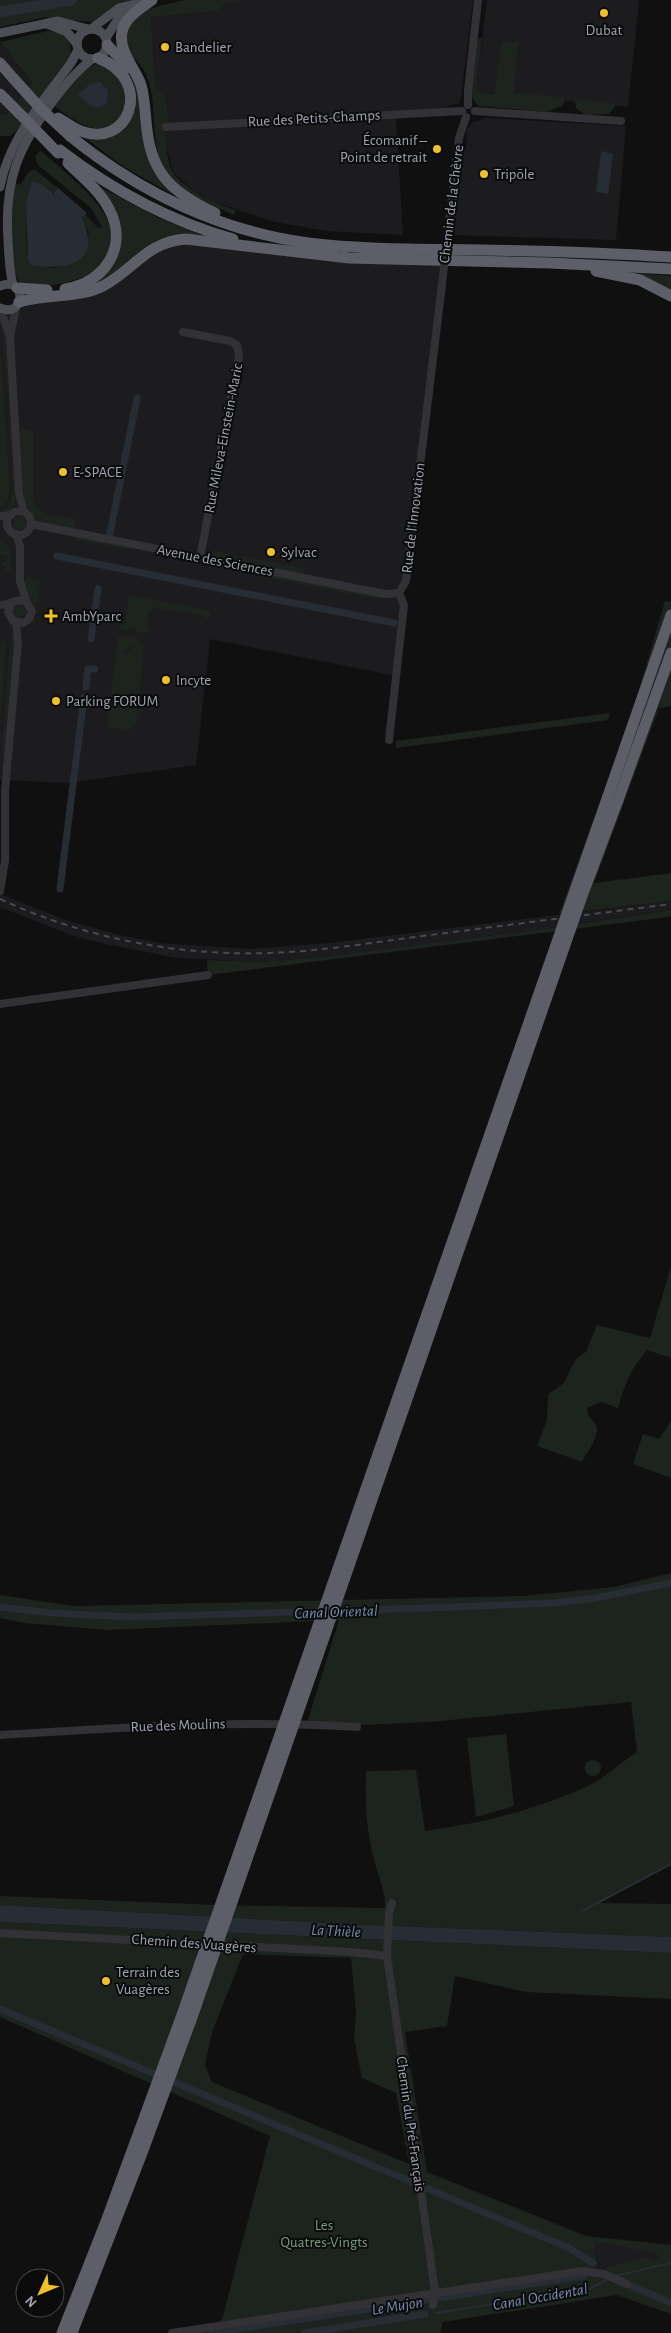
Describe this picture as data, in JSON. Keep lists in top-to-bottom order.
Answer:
{
  "streets": {
    "street": [
      "Rue des Petits-Champs",
      "Chemin de la Chèvre",
      "Rue Mileva-Einstein-Maric",
      "Rue de l'Innovation",
      "Avenue des Sciences",
      "Rue des Moulins",
      "Chemin des Vuagères",
      "Chemin du Pré-Français"
    ]
  },
  "crossings": [
    ["Rue des Petits-Champs", "Chemin de la Chèvre"],
    ["Chemin de la Chèvre", "Rue de l'Innovation"],
    ["Rue Mileva-Einstein-Maric", "Avenue des Sciences"],
    ["Rue de l'Innovation", "Avenue des Sciences"],
    ["Chemin des Vuagères", "Chemin du Pré-Français"]
  ],
  "water": [
    "Canal Oriental",
    "La Thièle",
    "Canal Occidental",
    "Le Mujon"
  ],
  "parks": ["Les Quatres-Vingts"],
  "places": {
    "other": [
      "Dubat",
      "Bandelier",
      "Écomanif – Point de retrait",
      "Tripōle",
      "E-SPACE",
      "Sylvac",
      "Incyte",
      "Parking FORUM",
      "Terrain des Vuagères"
    ],
    "health": ["AmbYparc"]
  },
  "north": "bottom left"
}
